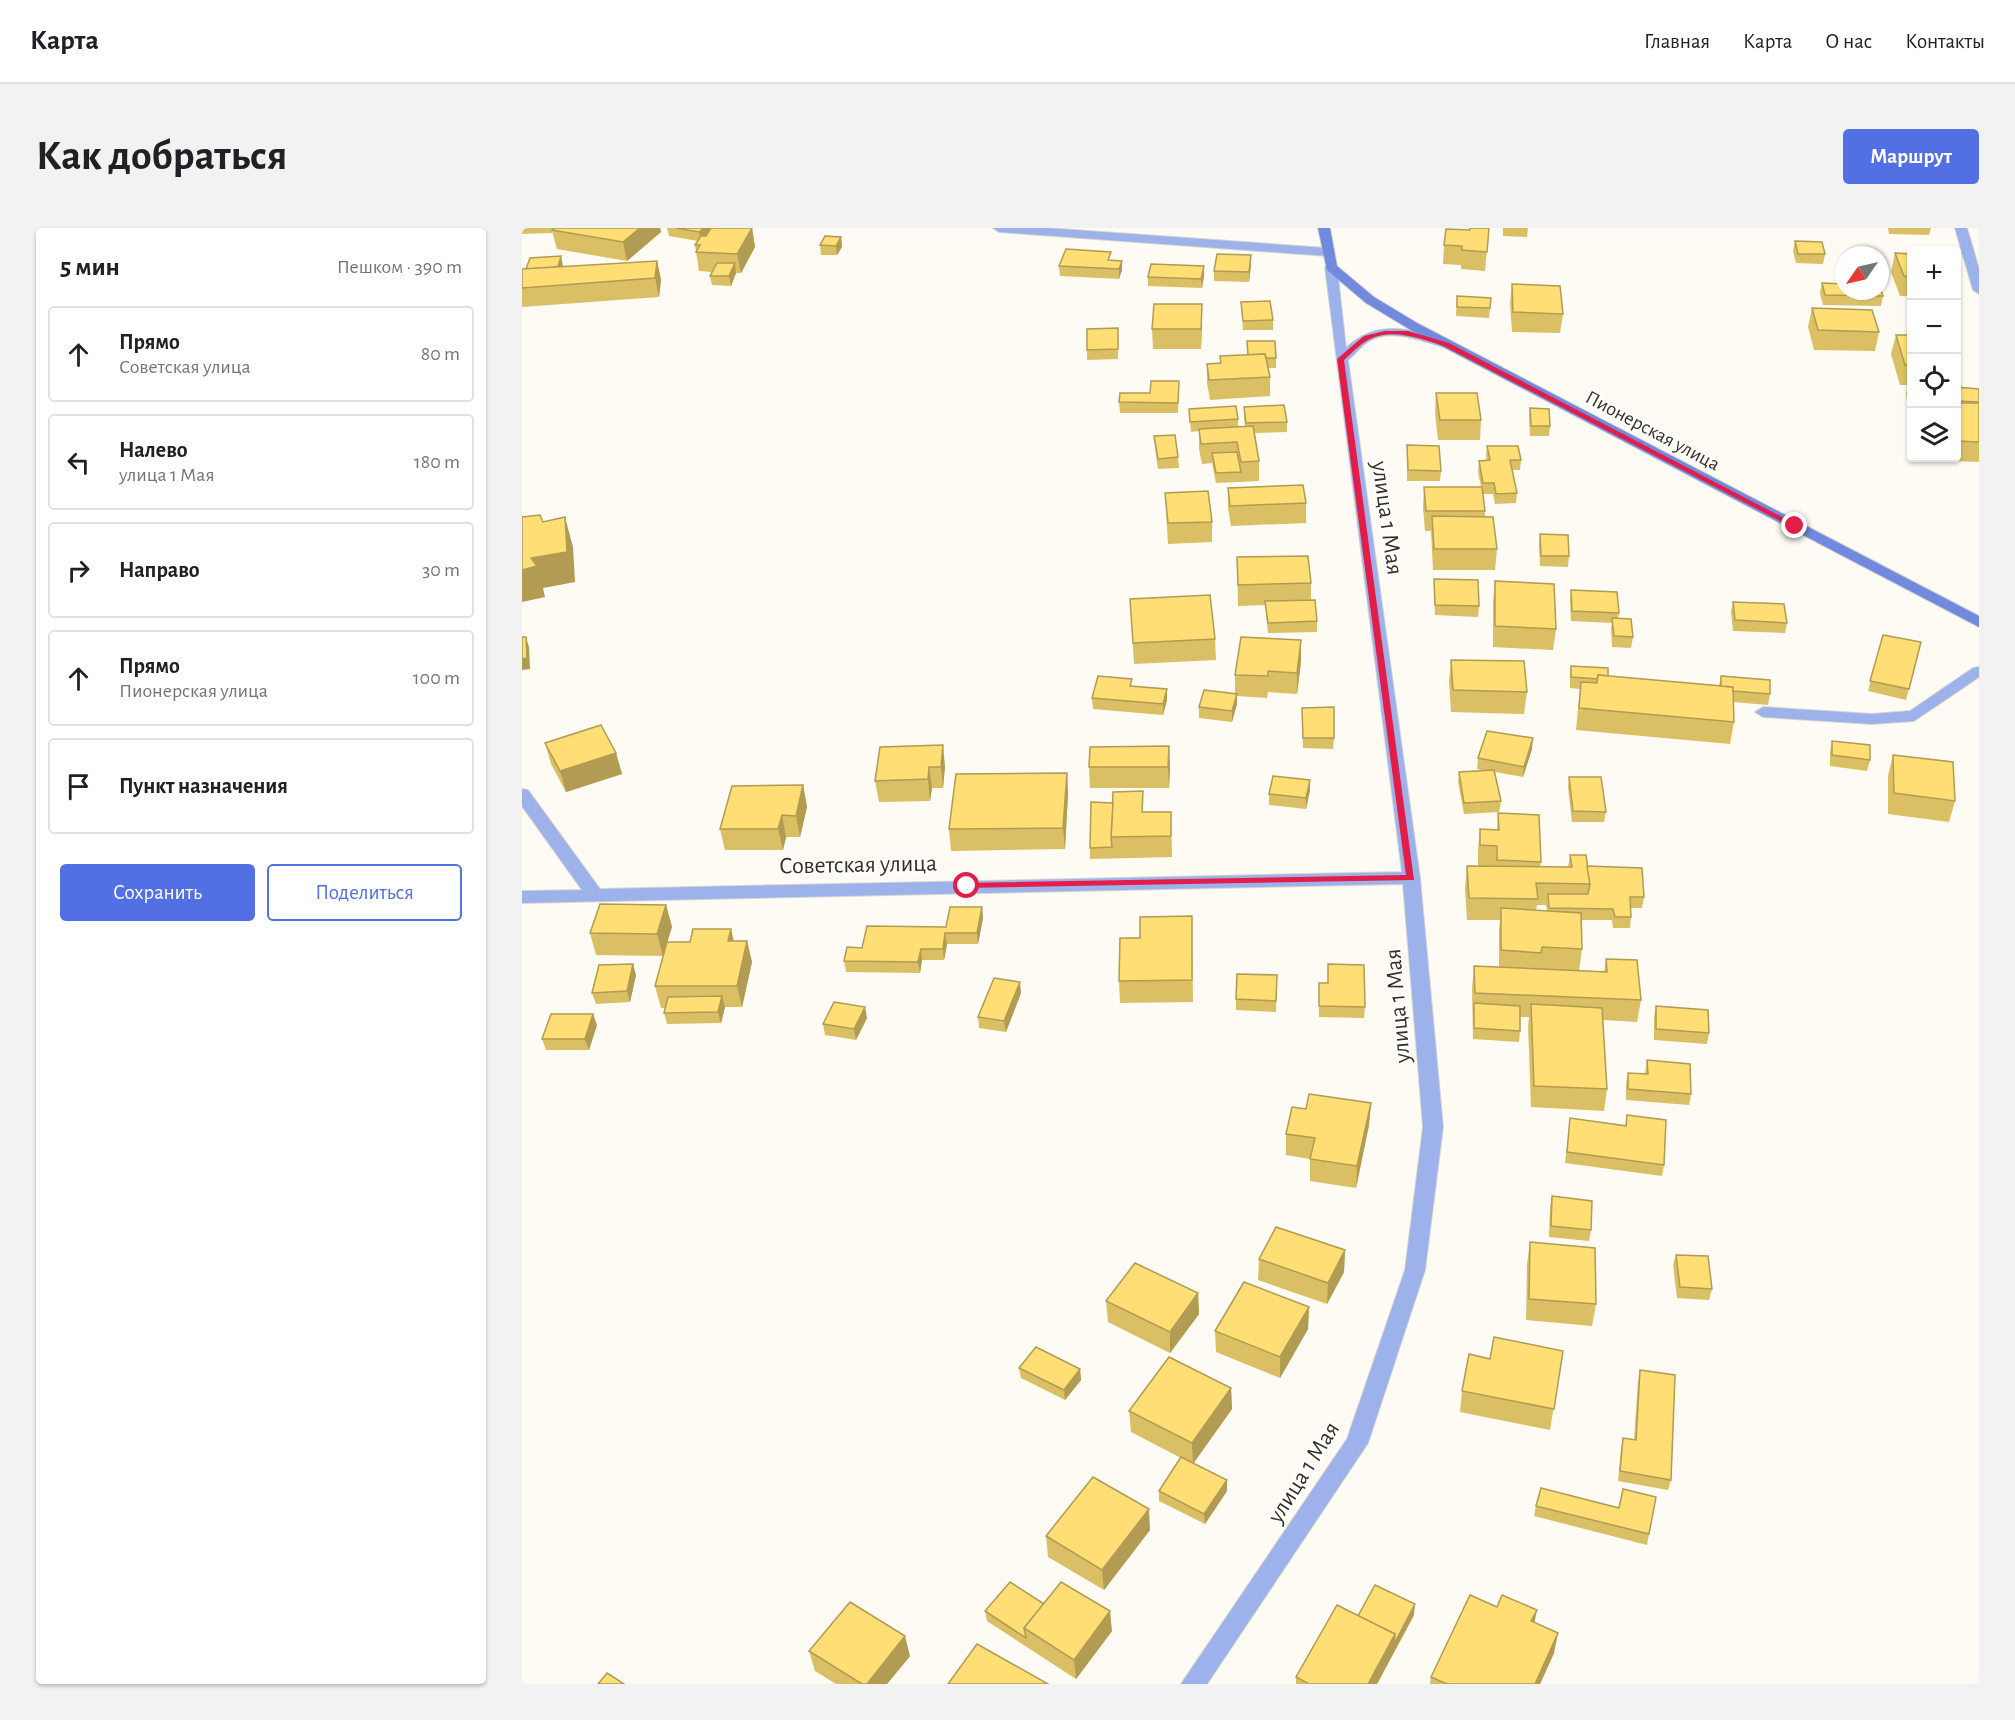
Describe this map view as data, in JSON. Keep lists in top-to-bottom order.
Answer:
{
  "streets": {
    "main road": ["Пионерская улица", "улица 1 Мая"],
    "street": ["Советская улица"]
  },
  "crossings": [
    ["Пионерская улица", "улица 1 Мая"],
    ["улица 1 Мая", "Советская улица"]
  ],
  "north": "bottom left",
  "page": {
    "header": "Карта",
    "nav": [
      "Главная",
      "Карта",
      "О нас",
      "Контакты"
    ],
    "buttons": [
      "Маршрут",
      ["Сохранить", "Поделиться"]
    ],
    "title": "Как добраться",
    "heading": ["5 мин", "Пешком · 390 m"],
    "map_buttons": ["+", "−"],
    "list": [
      ["Прямо", "Советская улица", "80 m"],
      ["Налево", "улица 1 Мая", "180 m"],
      ["Направо", "30 m"],
      ["Прямо", "Пионерская улица", "100 m"],
      "Пункт назначения"
    ]
  }
}
